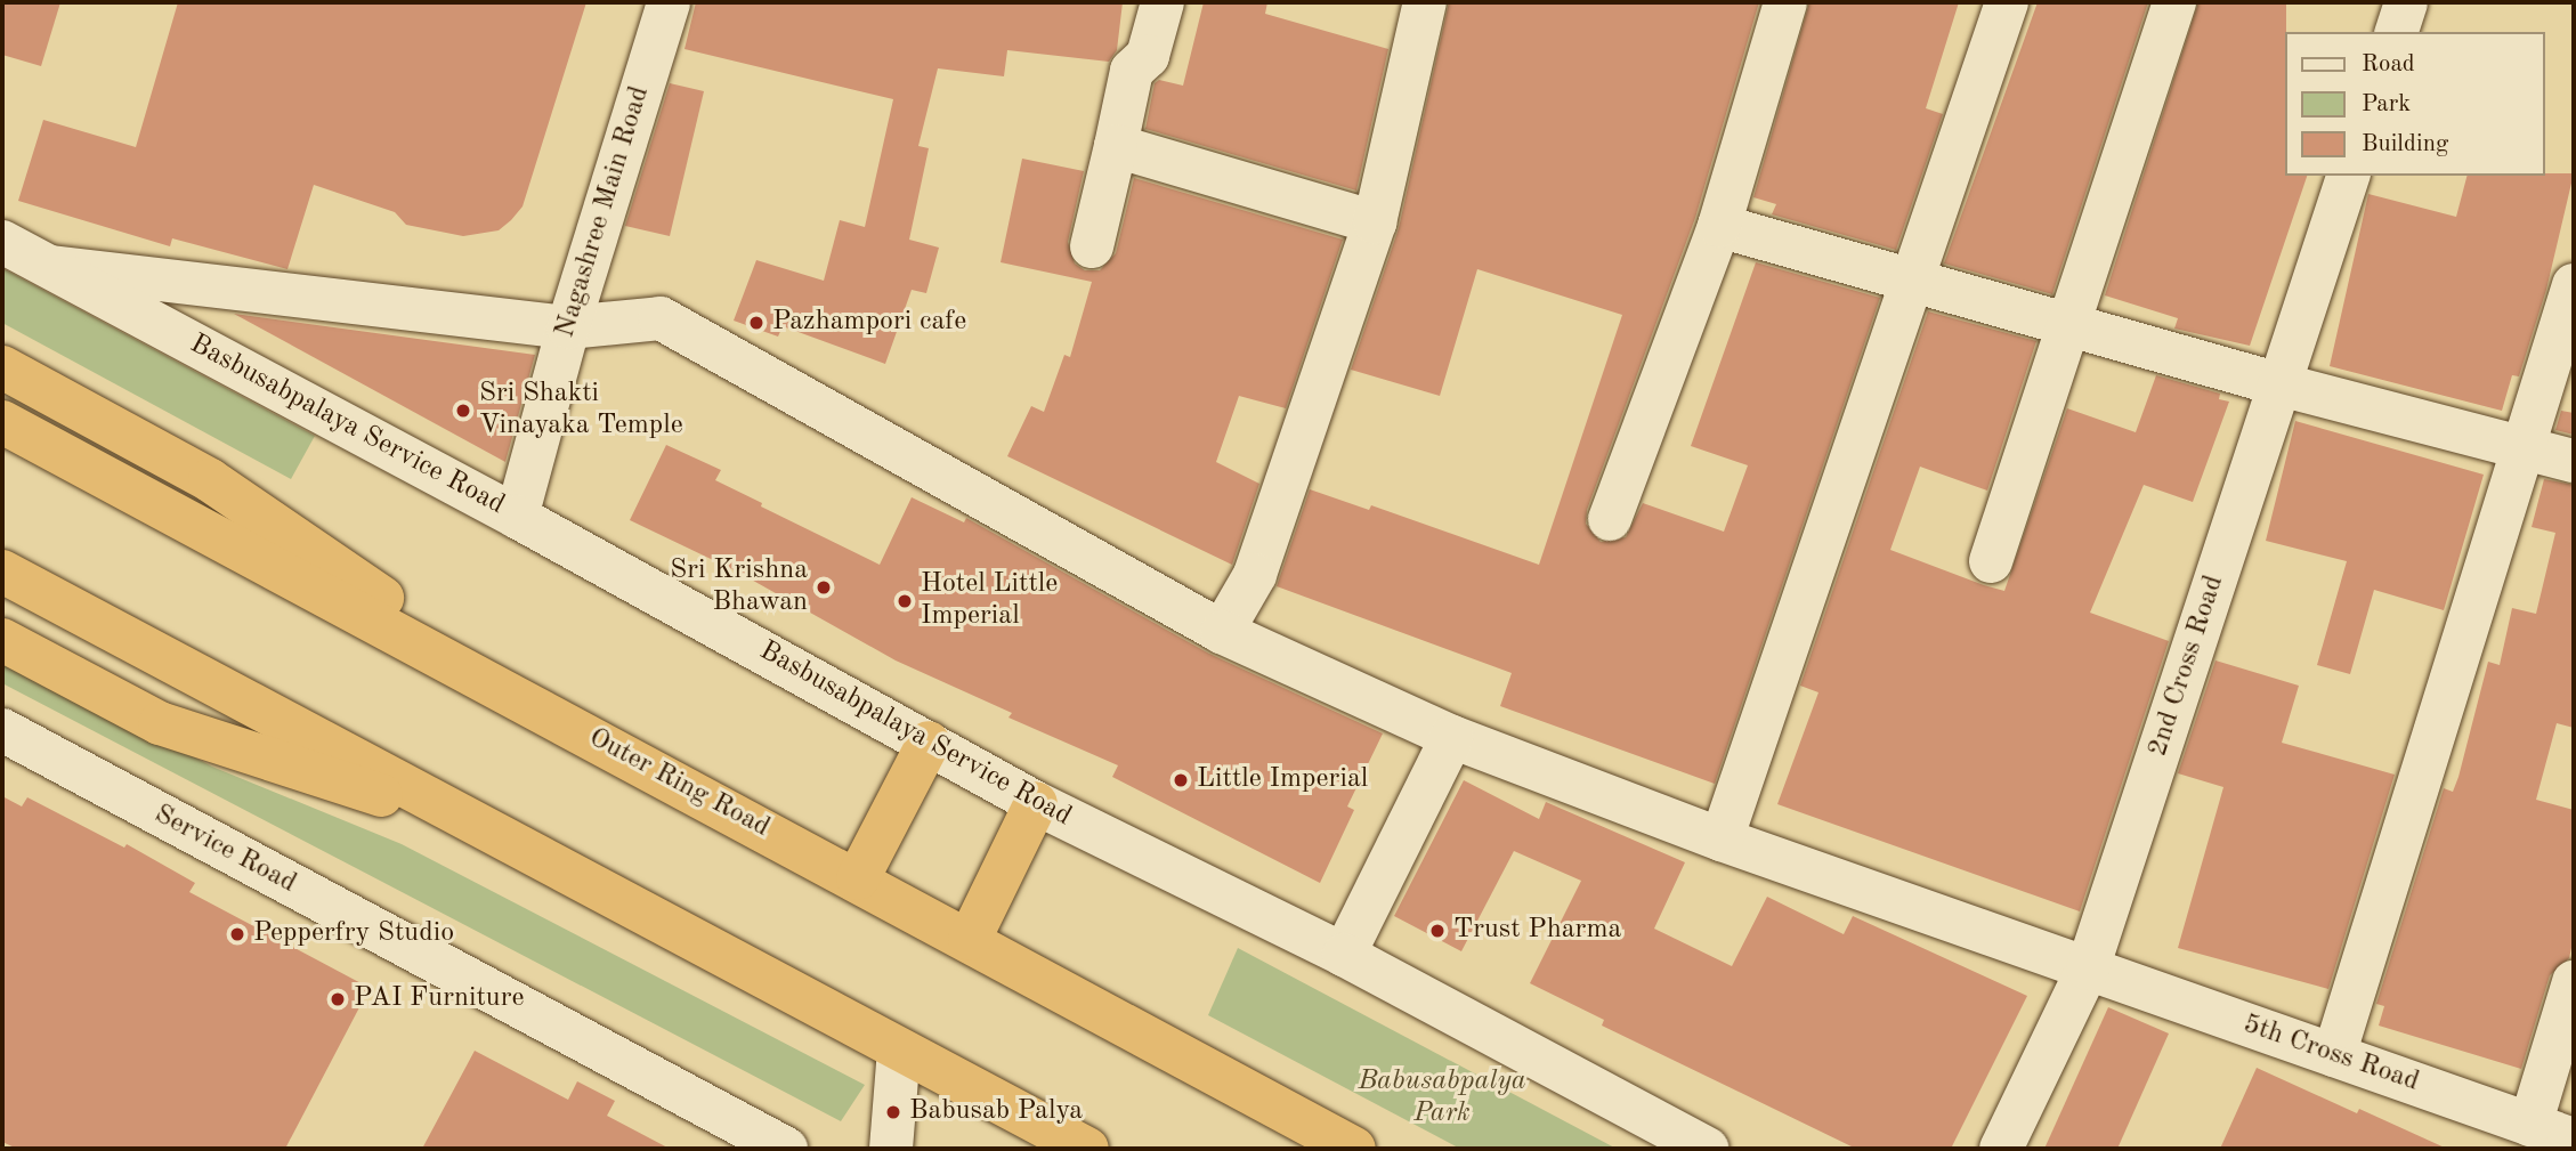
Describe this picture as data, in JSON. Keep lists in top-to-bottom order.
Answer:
{
  "streets": {
    "highway": ["Outer Ring Road"],
    "street": [
      "Nagashree Main Road",
      "Basbusabpalaya Service Road",
      "2nd Cross Road",
      "Service Road",
      "5th Cross Road"
    ]
  },
  "crossings": [
    ["Nagashree Main Road", "Basbusabpalaya Service Road"],
    ["Nagashree Main Road", "5th Cross Road"],
    ["Basbusabpalaya Service Road", "5th Cross Road"],
    ["2nd Cross Road", "5th Cross Road"]
  ],
  "parks": ["Babusabpalya Park"],
  "places": [
    "Pazhampori cafe",
    "Sri Shakti Vinayaka Temple",
    "Sri Krishna Bhawan",
    "Hotel Little Imperial",
    "Little Imperial",
    "Trust Pharma",
    "Pepperfry Studio",
    "PAI Furniture",
    "Babusab Palya"
  ],
  "legend": ["Road", "Park", "Building"]
}
